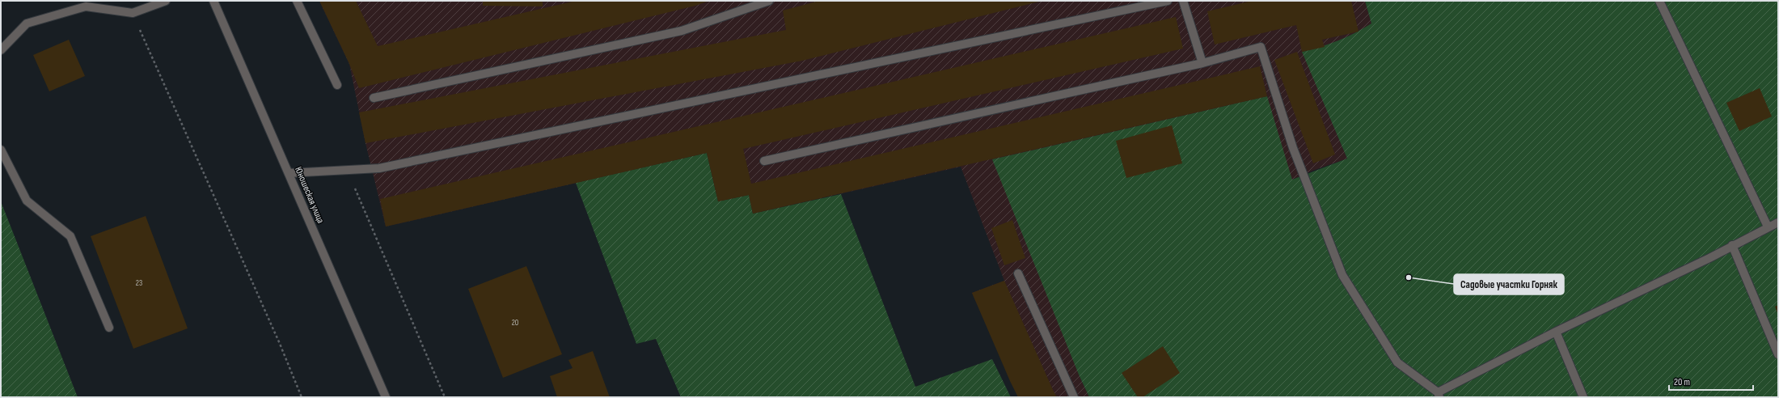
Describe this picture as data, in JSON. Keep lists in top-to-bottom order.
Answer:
{
  "streets": {
    "street": ["Юношеская улица"]
  },
  "places": ["Садовые участки Горняк"],
  "house_numbers": ["23", "20"],
  "scale_bar": "20 m"
}
